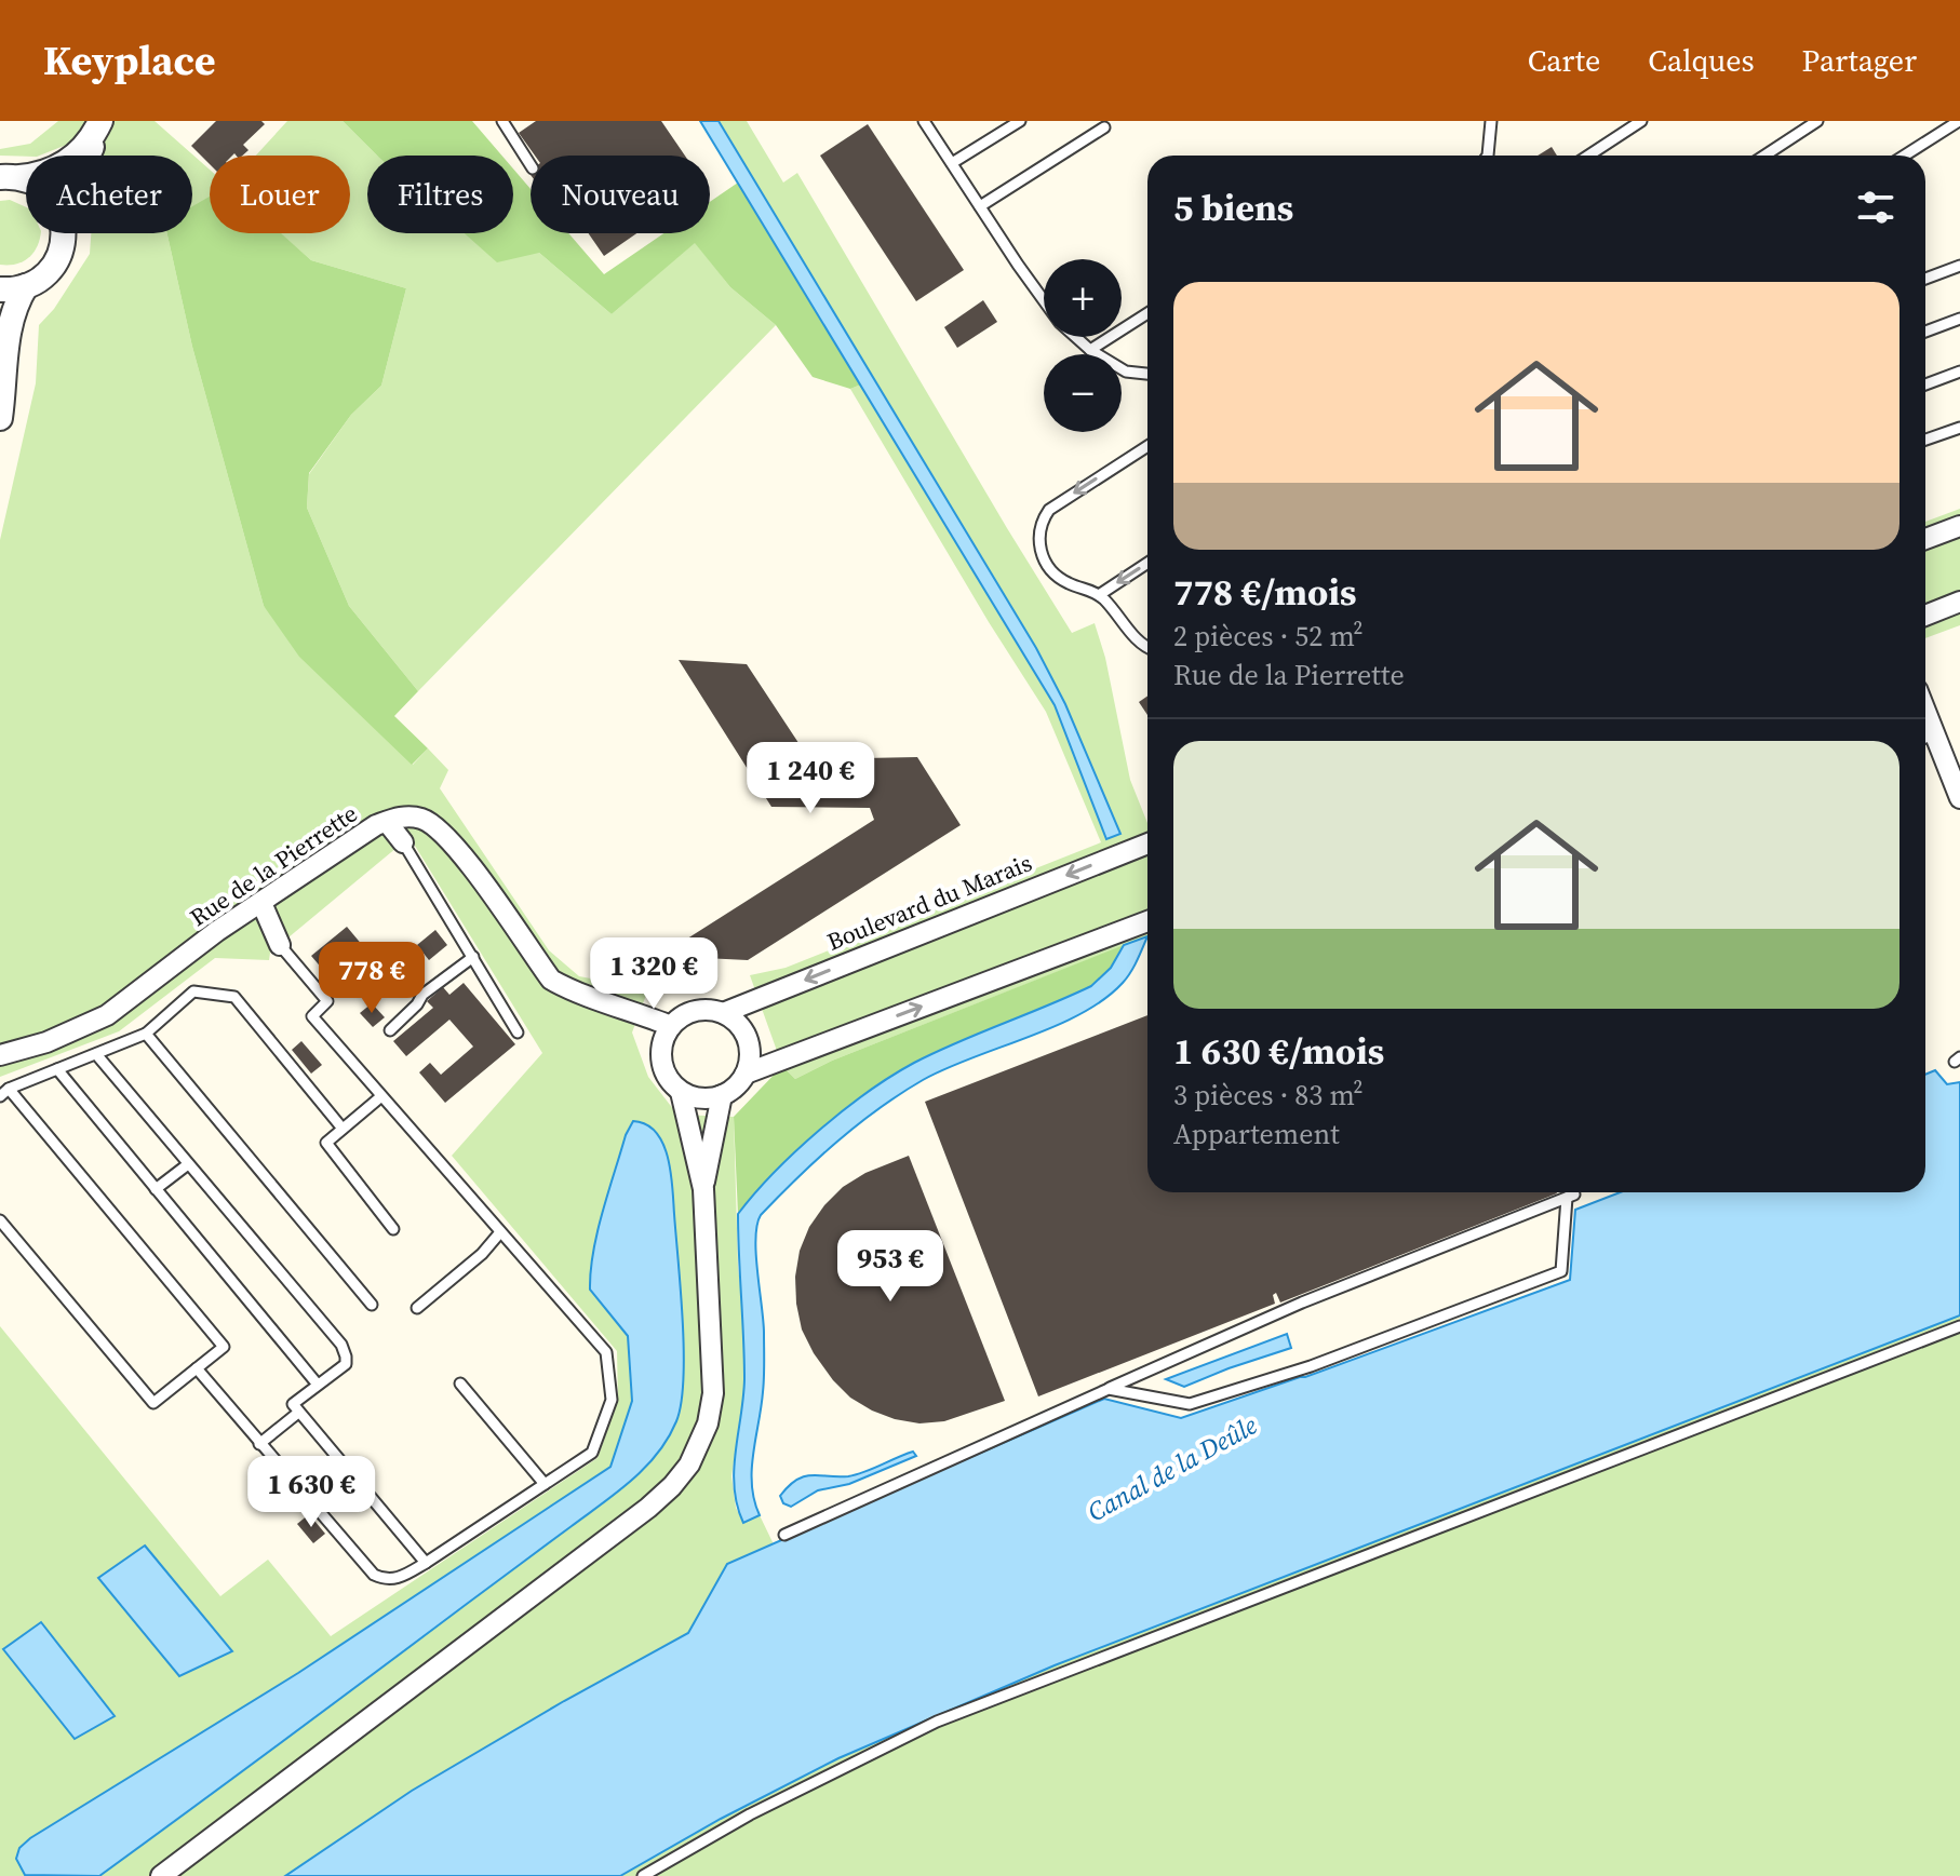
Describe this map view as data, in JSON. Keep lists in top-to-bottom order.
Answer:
{
  "streets": {
    "street": ["Rue de la Pierrette", "Boulevard du Marais"]
  },
  "crossings": [
    ["Rue de la Pierrette", "Boulevard du Marais"]
  ],
  "water": ["Canal de la Deûle"],
  "page": {
    "header": "Keyplace",
    "nav": ["Carte", "Calques", "Partager"],
    "chip": [
      "Acheter",
      "Louer",
      "Filtres",
      "Nouveau"
    ],
    "heading": "5 biens",
    "map_buttons": ["+", "−"],
    "list": [
      {
        "name": "778 €/mois",
        "note": "2 pièces · 52 m² · Rue de la Pierrette"
      },
      {
        "name": "1 630 €/mois",
        "note": "3 pièces · 83 m² · Appartement"
      }
    ],
    "price": [
      "1 240 €",
      "1 320 €",
      "778 €",
      "953 €",
      "1 630 €"
    ]
  }
}
